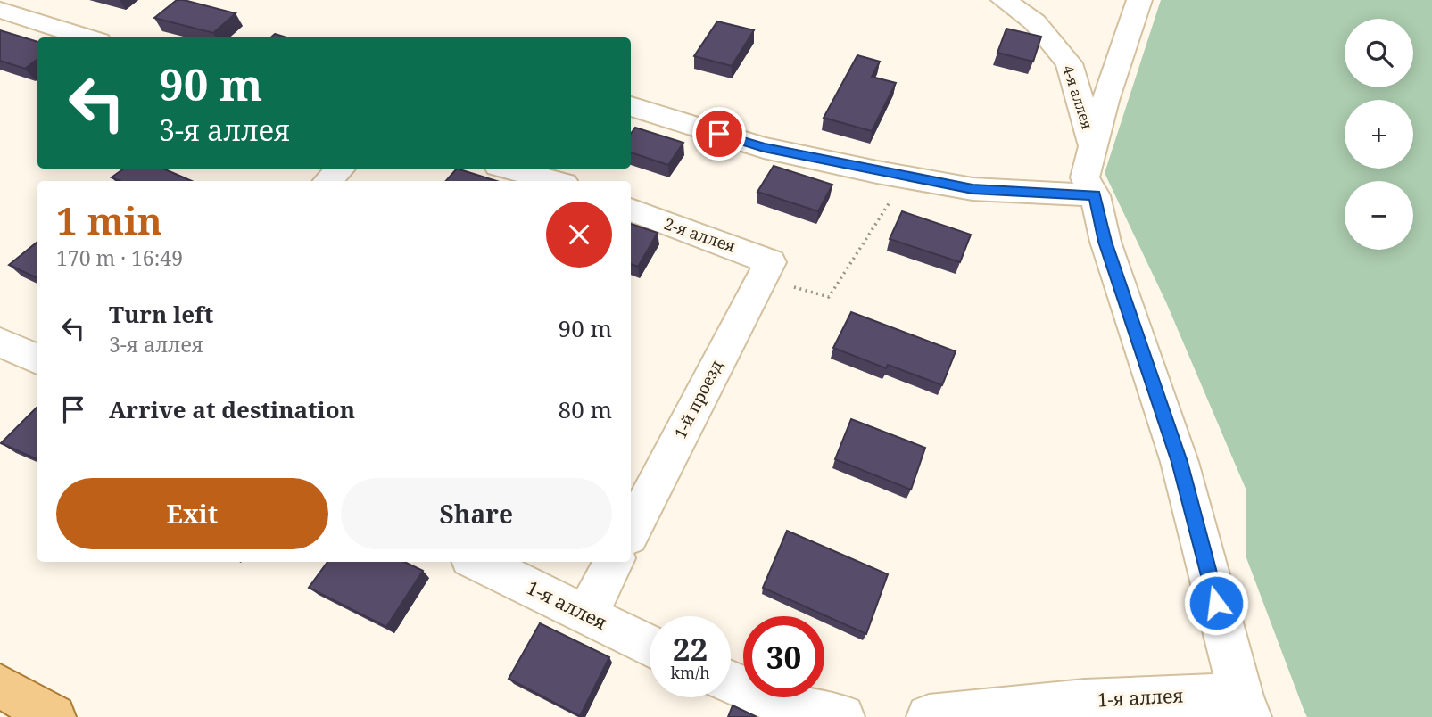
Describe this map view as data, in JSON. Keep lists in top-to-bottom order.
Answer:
{
  "streets": {
    "street": [
      "4-я аллея",
      "2-я аллея",
      "1-й проезд",
      "1-я аллея"
    ]
  },
  "crossings": [
    ["2-я аллея", "1-й проезд"]
  ],
  "page": {
    "map_buttons": ["+", "−"],
    "turn": ["90 m", "3-я аллея"],
    "heading": ["1 min", "170 m · 16:49"],
    "list": [
      {
        "name": "Turn left",
        "note": "3-я аллея",
        "value": "90 m"
      },
      {
        "name": "Arrive at destination",
        "value": "80 m"
      }
    ],
    "buttons": ["Exit", "Share"],
    "speed": "22 km/h",
    "limit": "30"
  }
}
